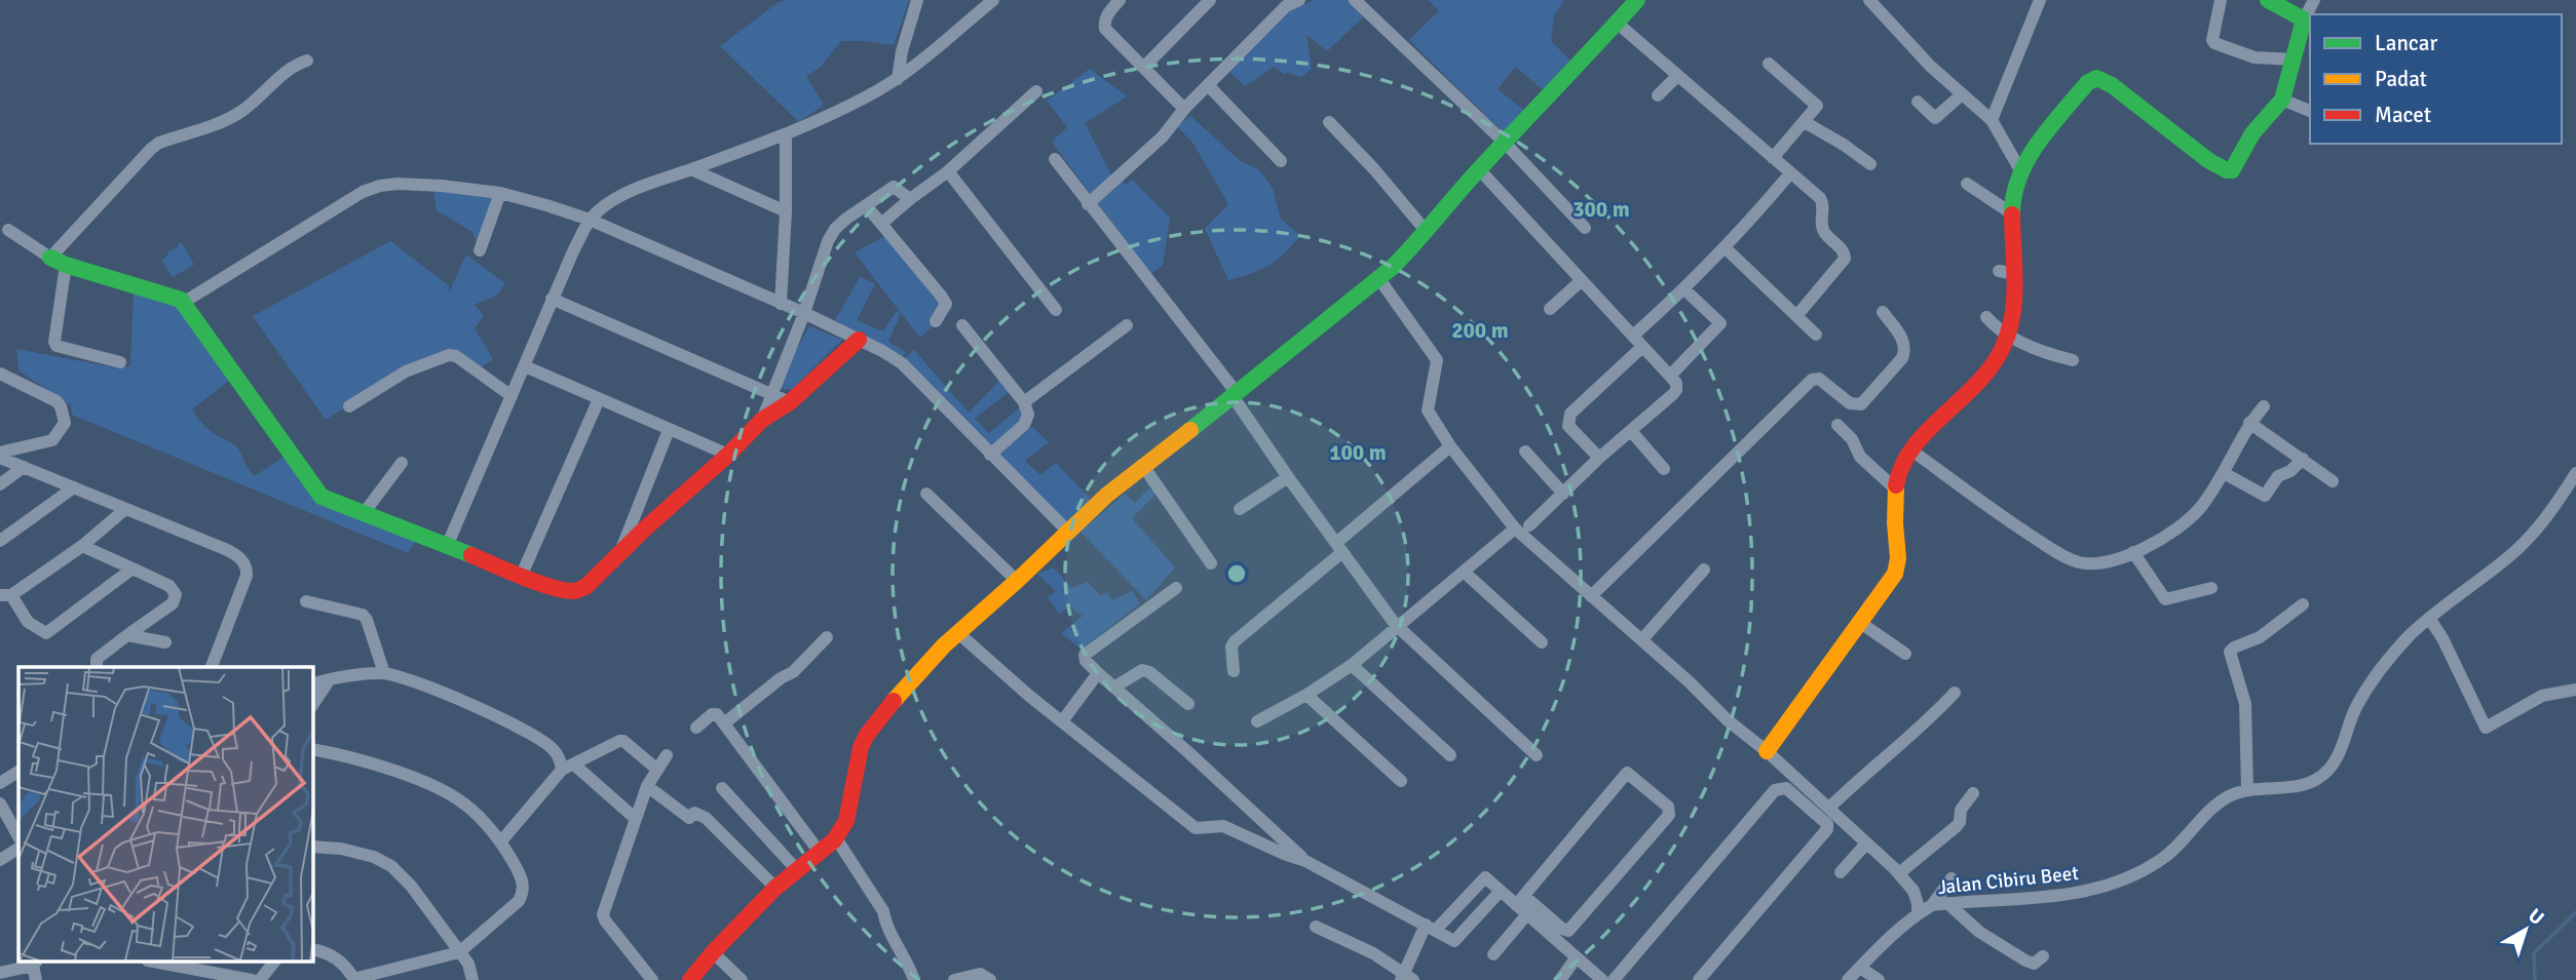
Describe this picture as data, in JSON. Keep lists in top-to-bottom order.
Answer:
{
  "streets": {
    "street": ["Jalan Cibiru Beet"]
  },
  "legend": ["Lancar", "Padat", "Macet"],
  "north": "top right",
  "rings": ["300 m", "200 m", "100 m"]
}
